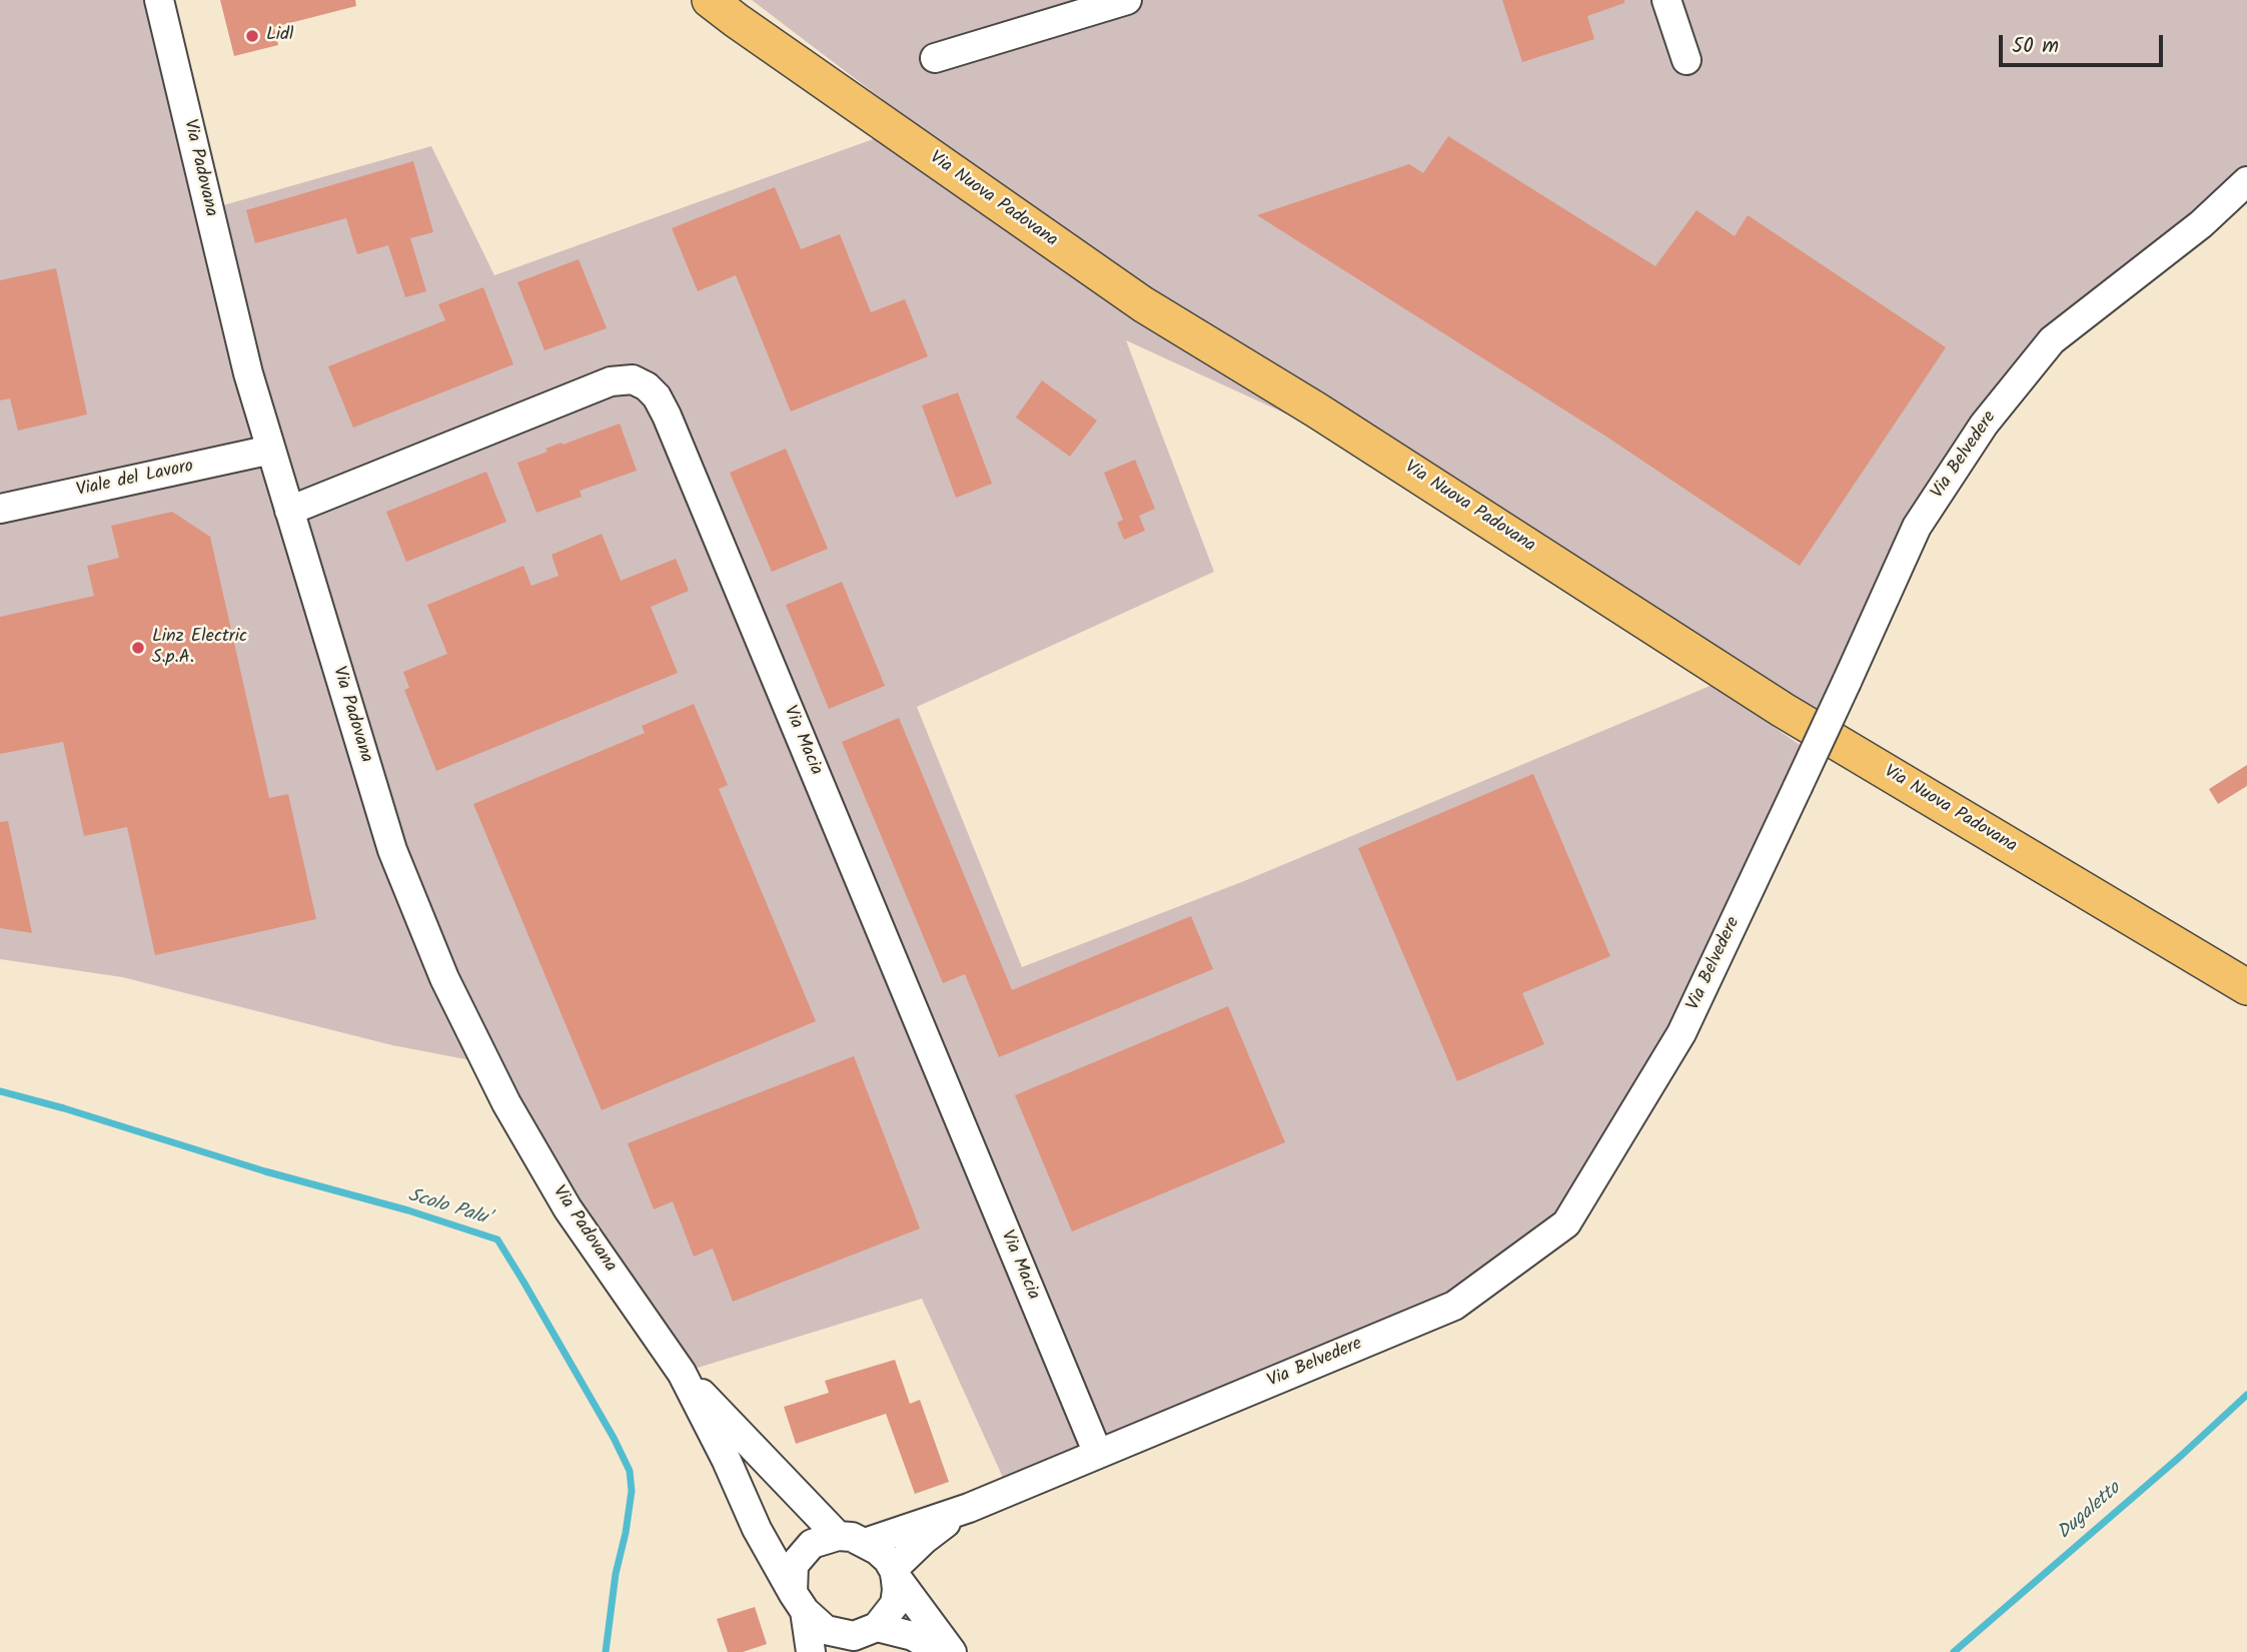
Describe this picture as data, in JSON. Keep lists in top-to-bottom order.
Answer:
{
  "streets": {
    "main road": ["Via Nuova Padovana"],
    "street": [
      "Via Padovana",
      "Via Belvedere",
      "Viale del Lavoro",
      "Via Macia"
    ]
  },
  "crossings": [
    ["Via Padovana", "Via Belvedere"],
    ["Via Padovana", "Viale del Lavoro"],
    ["Via Padovana", "Via Macia"],
    ["Via Belvedere", "Via Macia"]
  ],
  "water": ["Scolo Palu'", "Dugaletto"],
  "places": ["Lidl", "Linz Electric S.p.A."],
  "scale_bar": "50 m"
}
